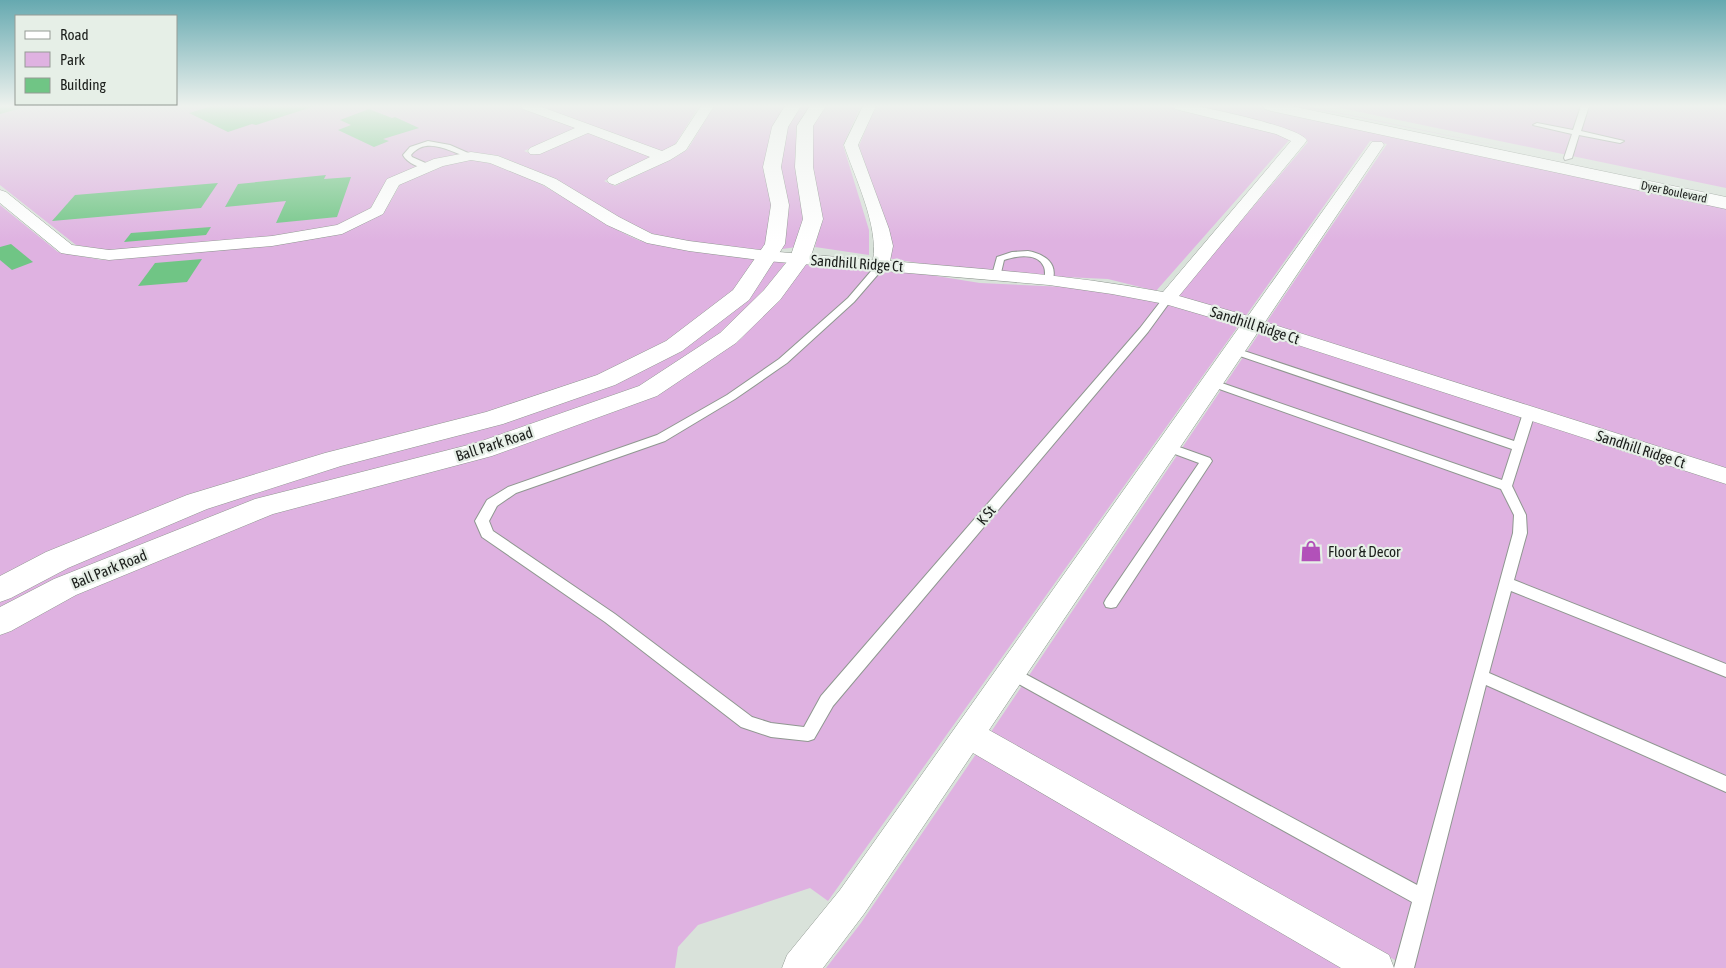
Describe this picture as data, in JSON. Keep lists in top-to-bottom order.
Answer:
{
  "streets": {
    "street": ["Dyer Boulevard", "Sandhill Ridge Ct", "Ball Park Road"],
    "lane": ["K St"]
  },
  "crossings": [
    ["Sandhill Ridge Ct", "Ball Park Road"],
    ["Sandhill Ridge Ct", "K St"]
  ],
  "places": {
    "shop": ["Floor & Decor"]
  },
  "legend": ["Road", "Park", "Building"]
}
